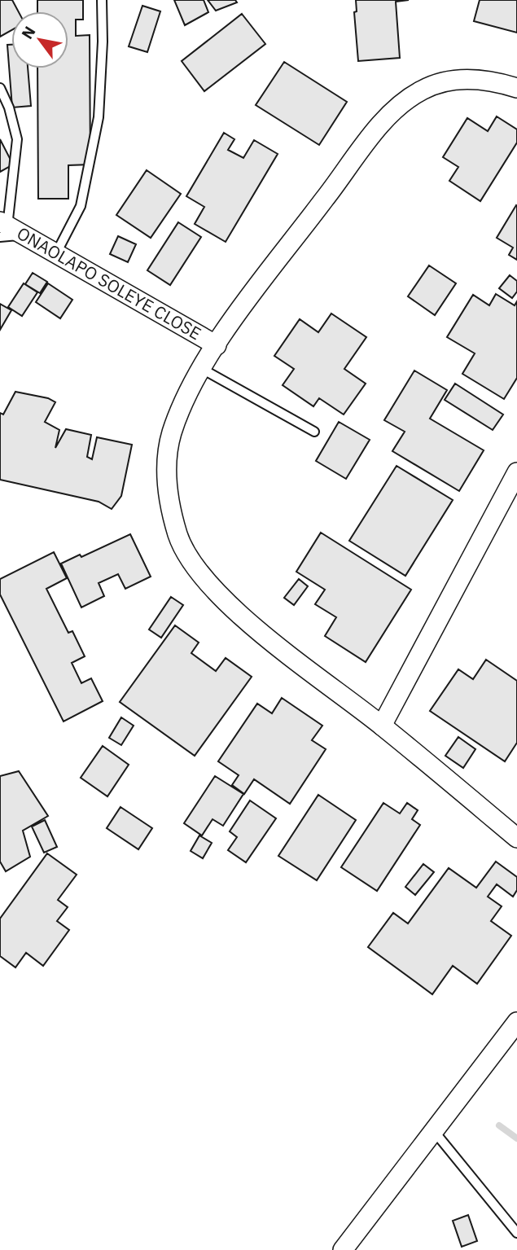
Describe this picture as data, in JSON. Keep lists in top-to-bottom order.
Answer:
{
  "streets": {
    "street": ["ONAOLAPO SOLEYE CLOSE"]
  },
  "north": "top left"
}
